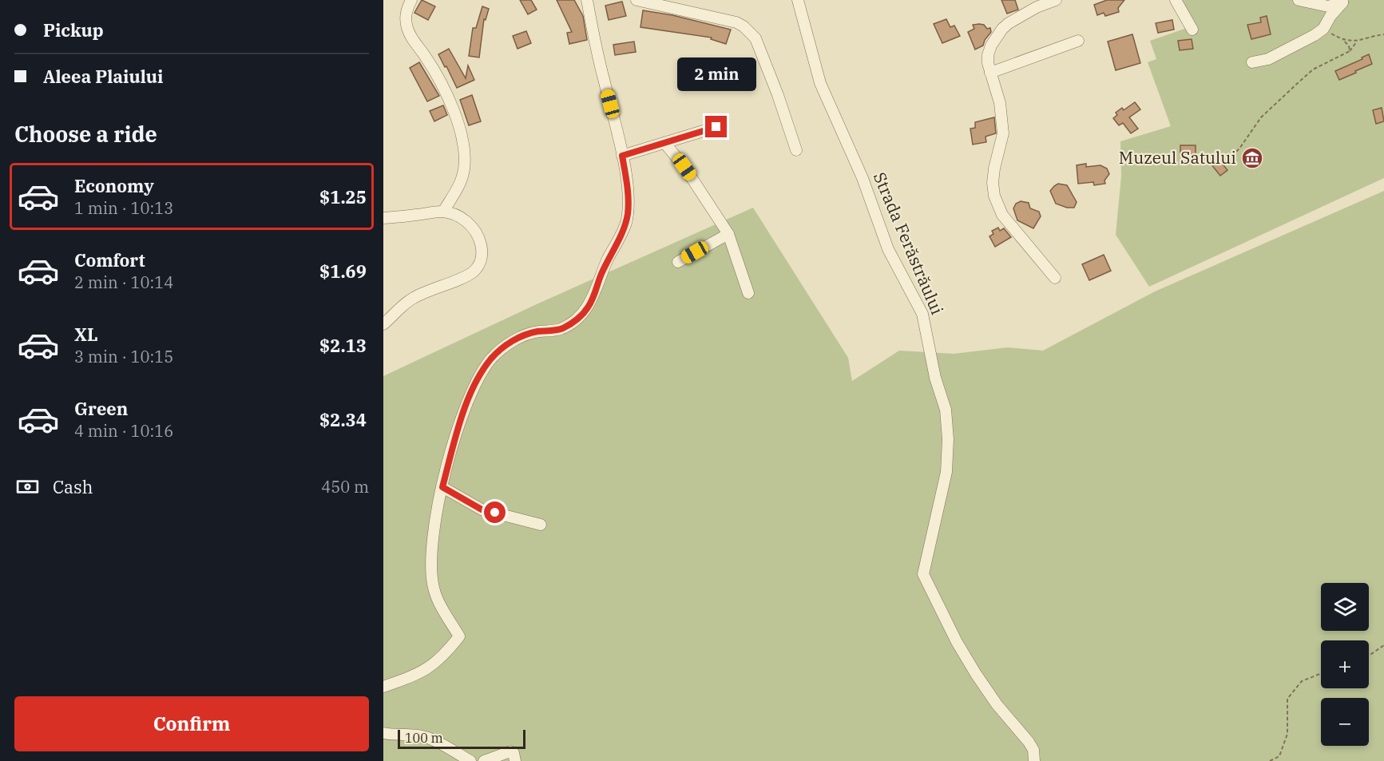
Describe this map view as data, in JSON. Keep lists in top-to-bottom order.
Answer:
{
  "streets": {
    "street": ["Strada Ferăstrăului"]
  },
  "places": {
    "museum": ["Muzeul Satului"]
  },
  "scale_bar": "100 m",
  "page": {
    "banner": ["Pickup", "Aleea Plaiului"],
    "bubble": "2 min",
    "heading": "Choose a ride",
    "list": [
      {
        "name": "Economy",
        "note": "1 min · 10:13",
        "value": "$1.25"
      },
      {
        "name": "Comfort",
        "note": "2 min · 10:14",
        "value": "$1.69"
      },
      {
        "name": "XL",
        "note": "3 min · 10:15",
        "value": "$2.13"
      },
      {
        "name": "Green",
        "note": "4 min · 10:16",
        "value": "$2.34"
      }
    ],
    "pay": ["Cash", "450 m"],
    "map_buttons": ["+", "−"],
    "buttons": "Confirm",
    "scale": "100 m"
  }
}
